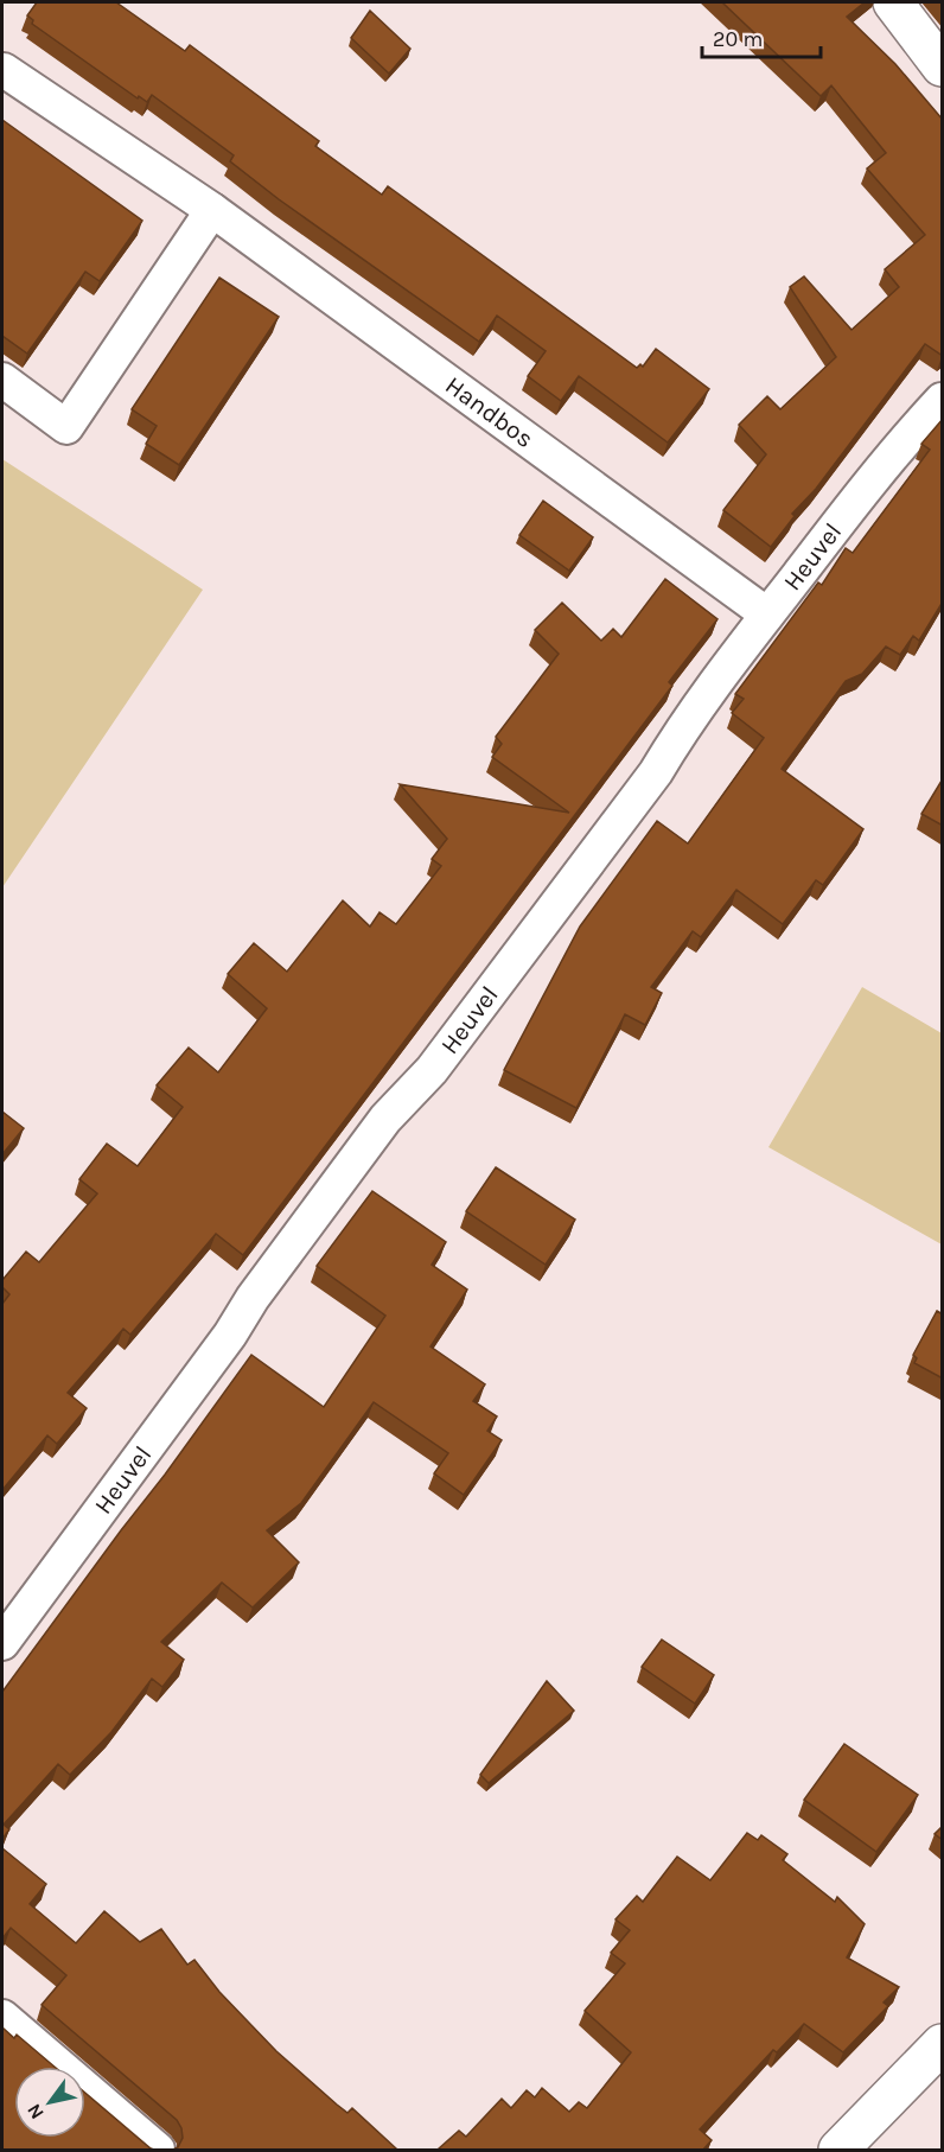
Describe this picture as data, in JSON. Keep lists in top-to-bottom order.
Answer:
{
  "streets": {
    "street": ["Handbos", "Heuvel"]
  },
  "crossings": [
    ["Handbos", "Heuvel"]
  ],
  "scale_bar": "20 m",
  "north": "bottom left"
}
